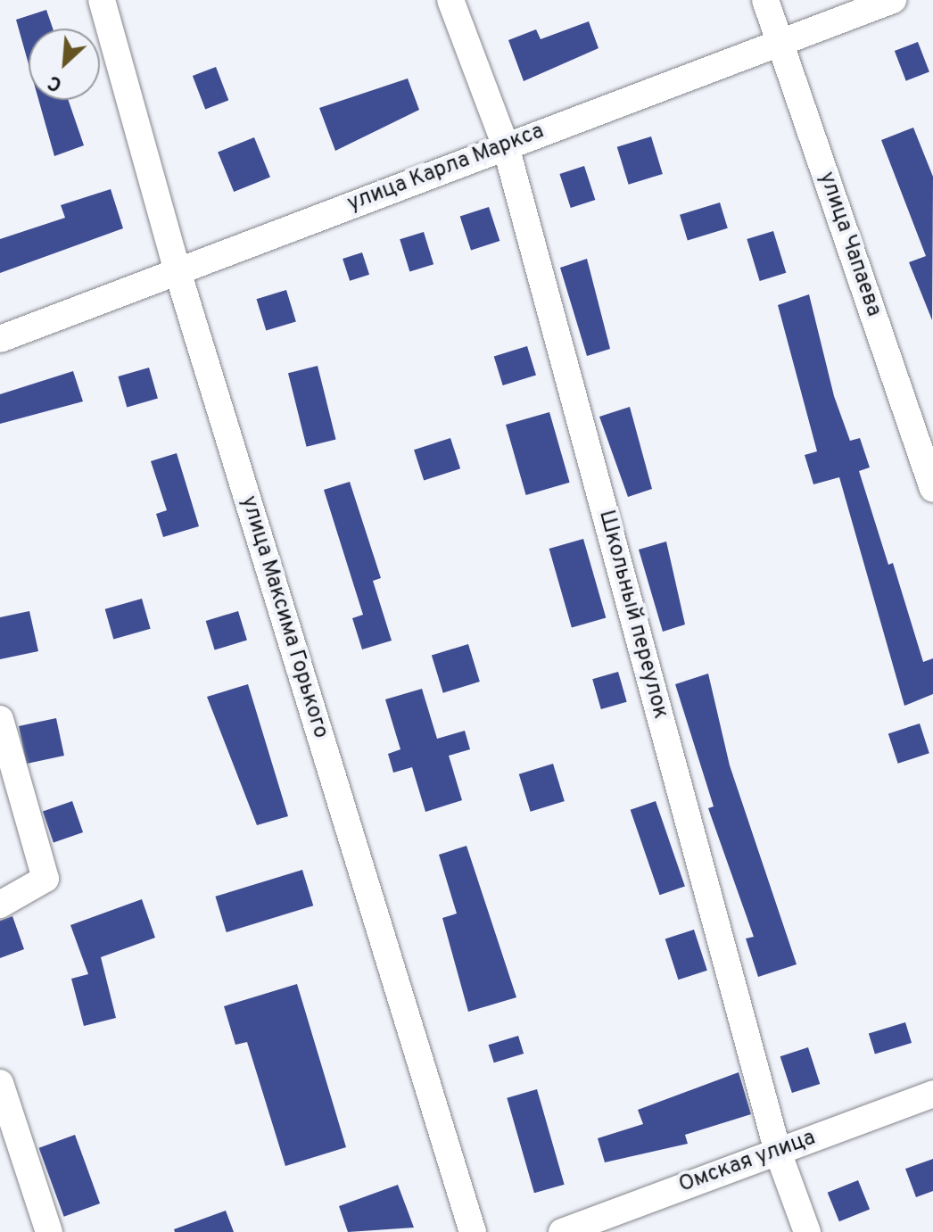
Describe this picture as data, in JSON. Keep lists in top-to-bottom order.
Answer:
{
  "streets": {
    "street": [
      "улица Карла Маркса",
      "улица Чапаева",
      "Школьный переулок",
      "улица Максима Горького",
      "Омская улица"
    ]
  },
  "crossings": [
    ["улица Карла Маркса", "улица Чапаева"],
    ["улица Карла Маркса", "Школьный переулок"],
    ["улица Карла Маркса", "улица Максима Горького"],
    ["Школьный переулок", "Омская улица"]
  ],
  "north": "bottom left"
}
